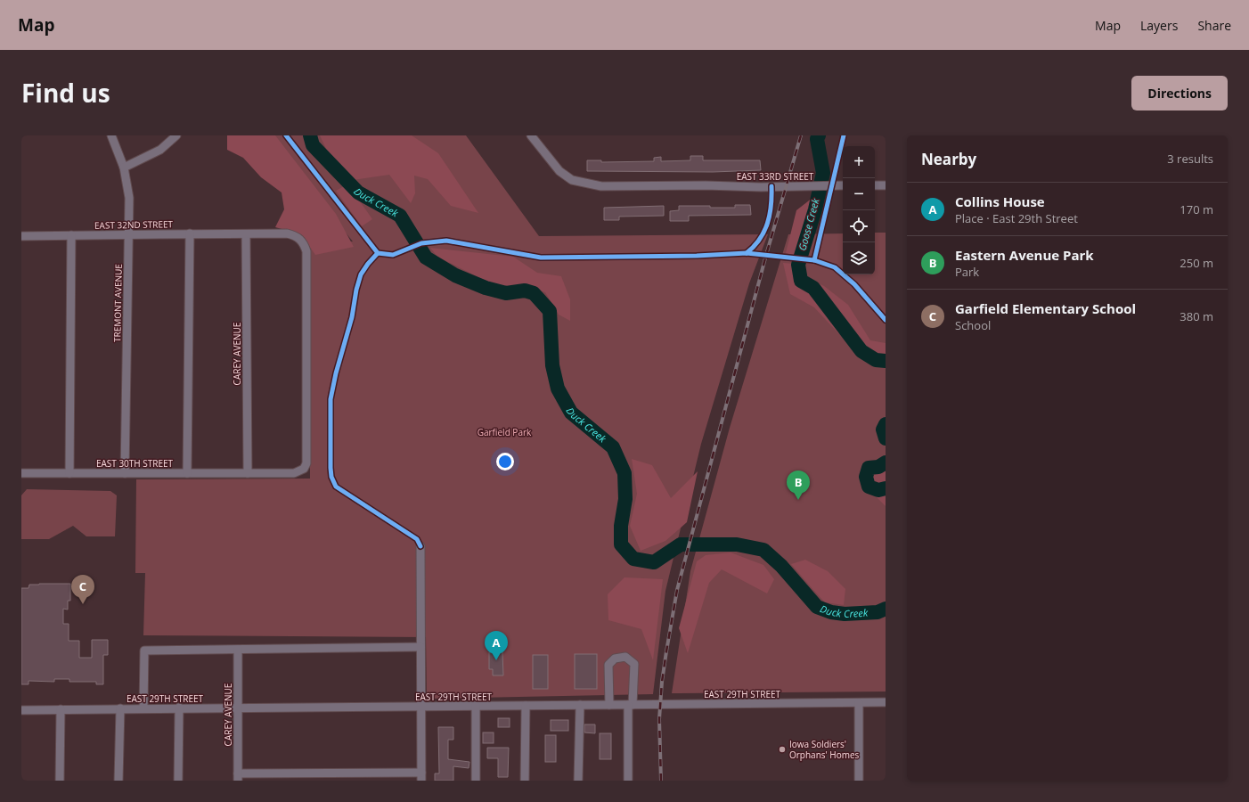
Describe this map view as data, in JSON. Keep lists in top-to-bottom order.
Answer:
{
  "streets": {
    "street": [
      "EAST 33RD STREET",
      "EAST 32ND STREET",
      "TREMONT AVENUE",
      "CAREY AVENUE",
      "EAST 30TH STREET",
      "EAST 29TH STREET"
    ]
  },
  "crossings": [
    ["EAST 32ND STREET", "TREMONT AVENUE"],
    ["EAST 32ND STREET", "CAREY AVENUE"],
    ["EAST 32ND STREET", "EAST 30TH STREET"],
    ["TREMONT AVENUE", "EAST 30TH STREET"],
    ["CAREY AVENUE", "EAST 30TH STREET"],
    ["CAREY AVENUE", "EAST 29TH STREET"]
  ],
  "water": ["Duck Creek", "Goose Creek"],
  "parks": ["Garfield Park"],
  "places": ["Iowa Soldiers' Orphans' Homes"],
  "page": {
    "header": "Map",
    "nav": ["Map", "Layers", "Share"],
    "title": "Find us",
    "buttons": "Directions",
    "heading": ["Nearby", "3 results"],
    "map_buttons": ["+", "−"],
    "list": [
      {
        "mark": "A",
        "name": "Collins House",
        "note": "Place · East 29th Street",
        "value": "170 m"
      },
      {
        "mark": "B",
        "name": "Eastern Avenue Park",
        "note": "Park",
        "value": "250 m"
      },
      {
        "mark": "C",
        "name": "Garfield Elementary School",
        "note": "School",
        "value": "380 m"
      }
    ],
    "pins": ["B", "C", "A"]
  }
}
